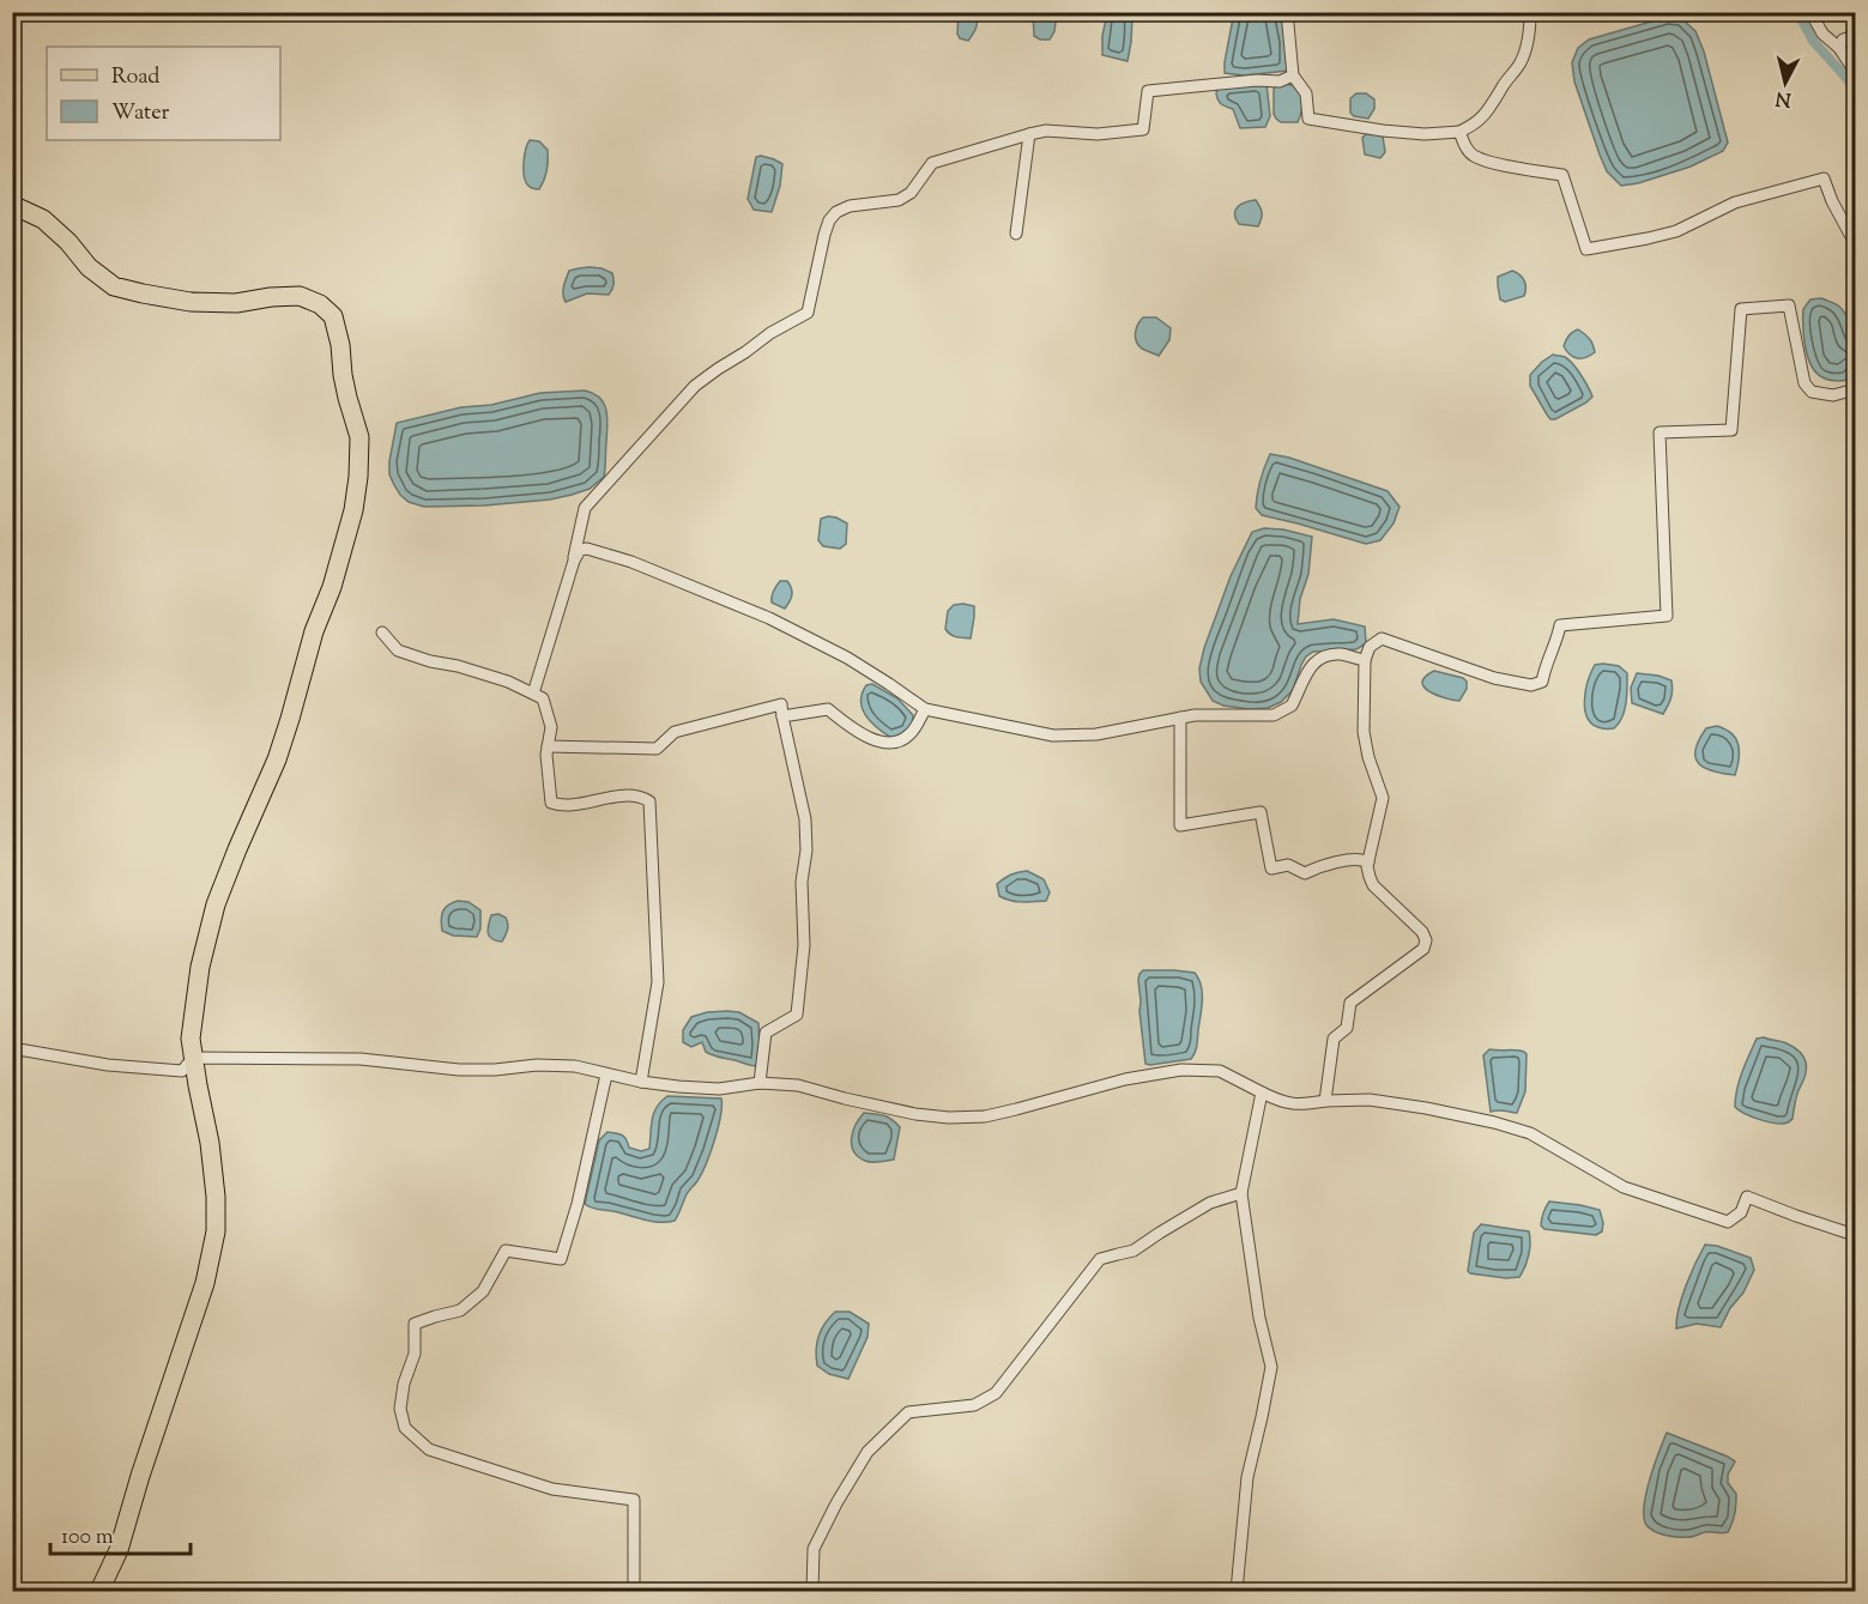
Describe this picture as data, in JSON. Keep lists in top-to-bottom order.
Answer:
{
  "legend": ["Road", "Water"],
  "scale_bar": "100 m",
  "north": "bottom"
}
